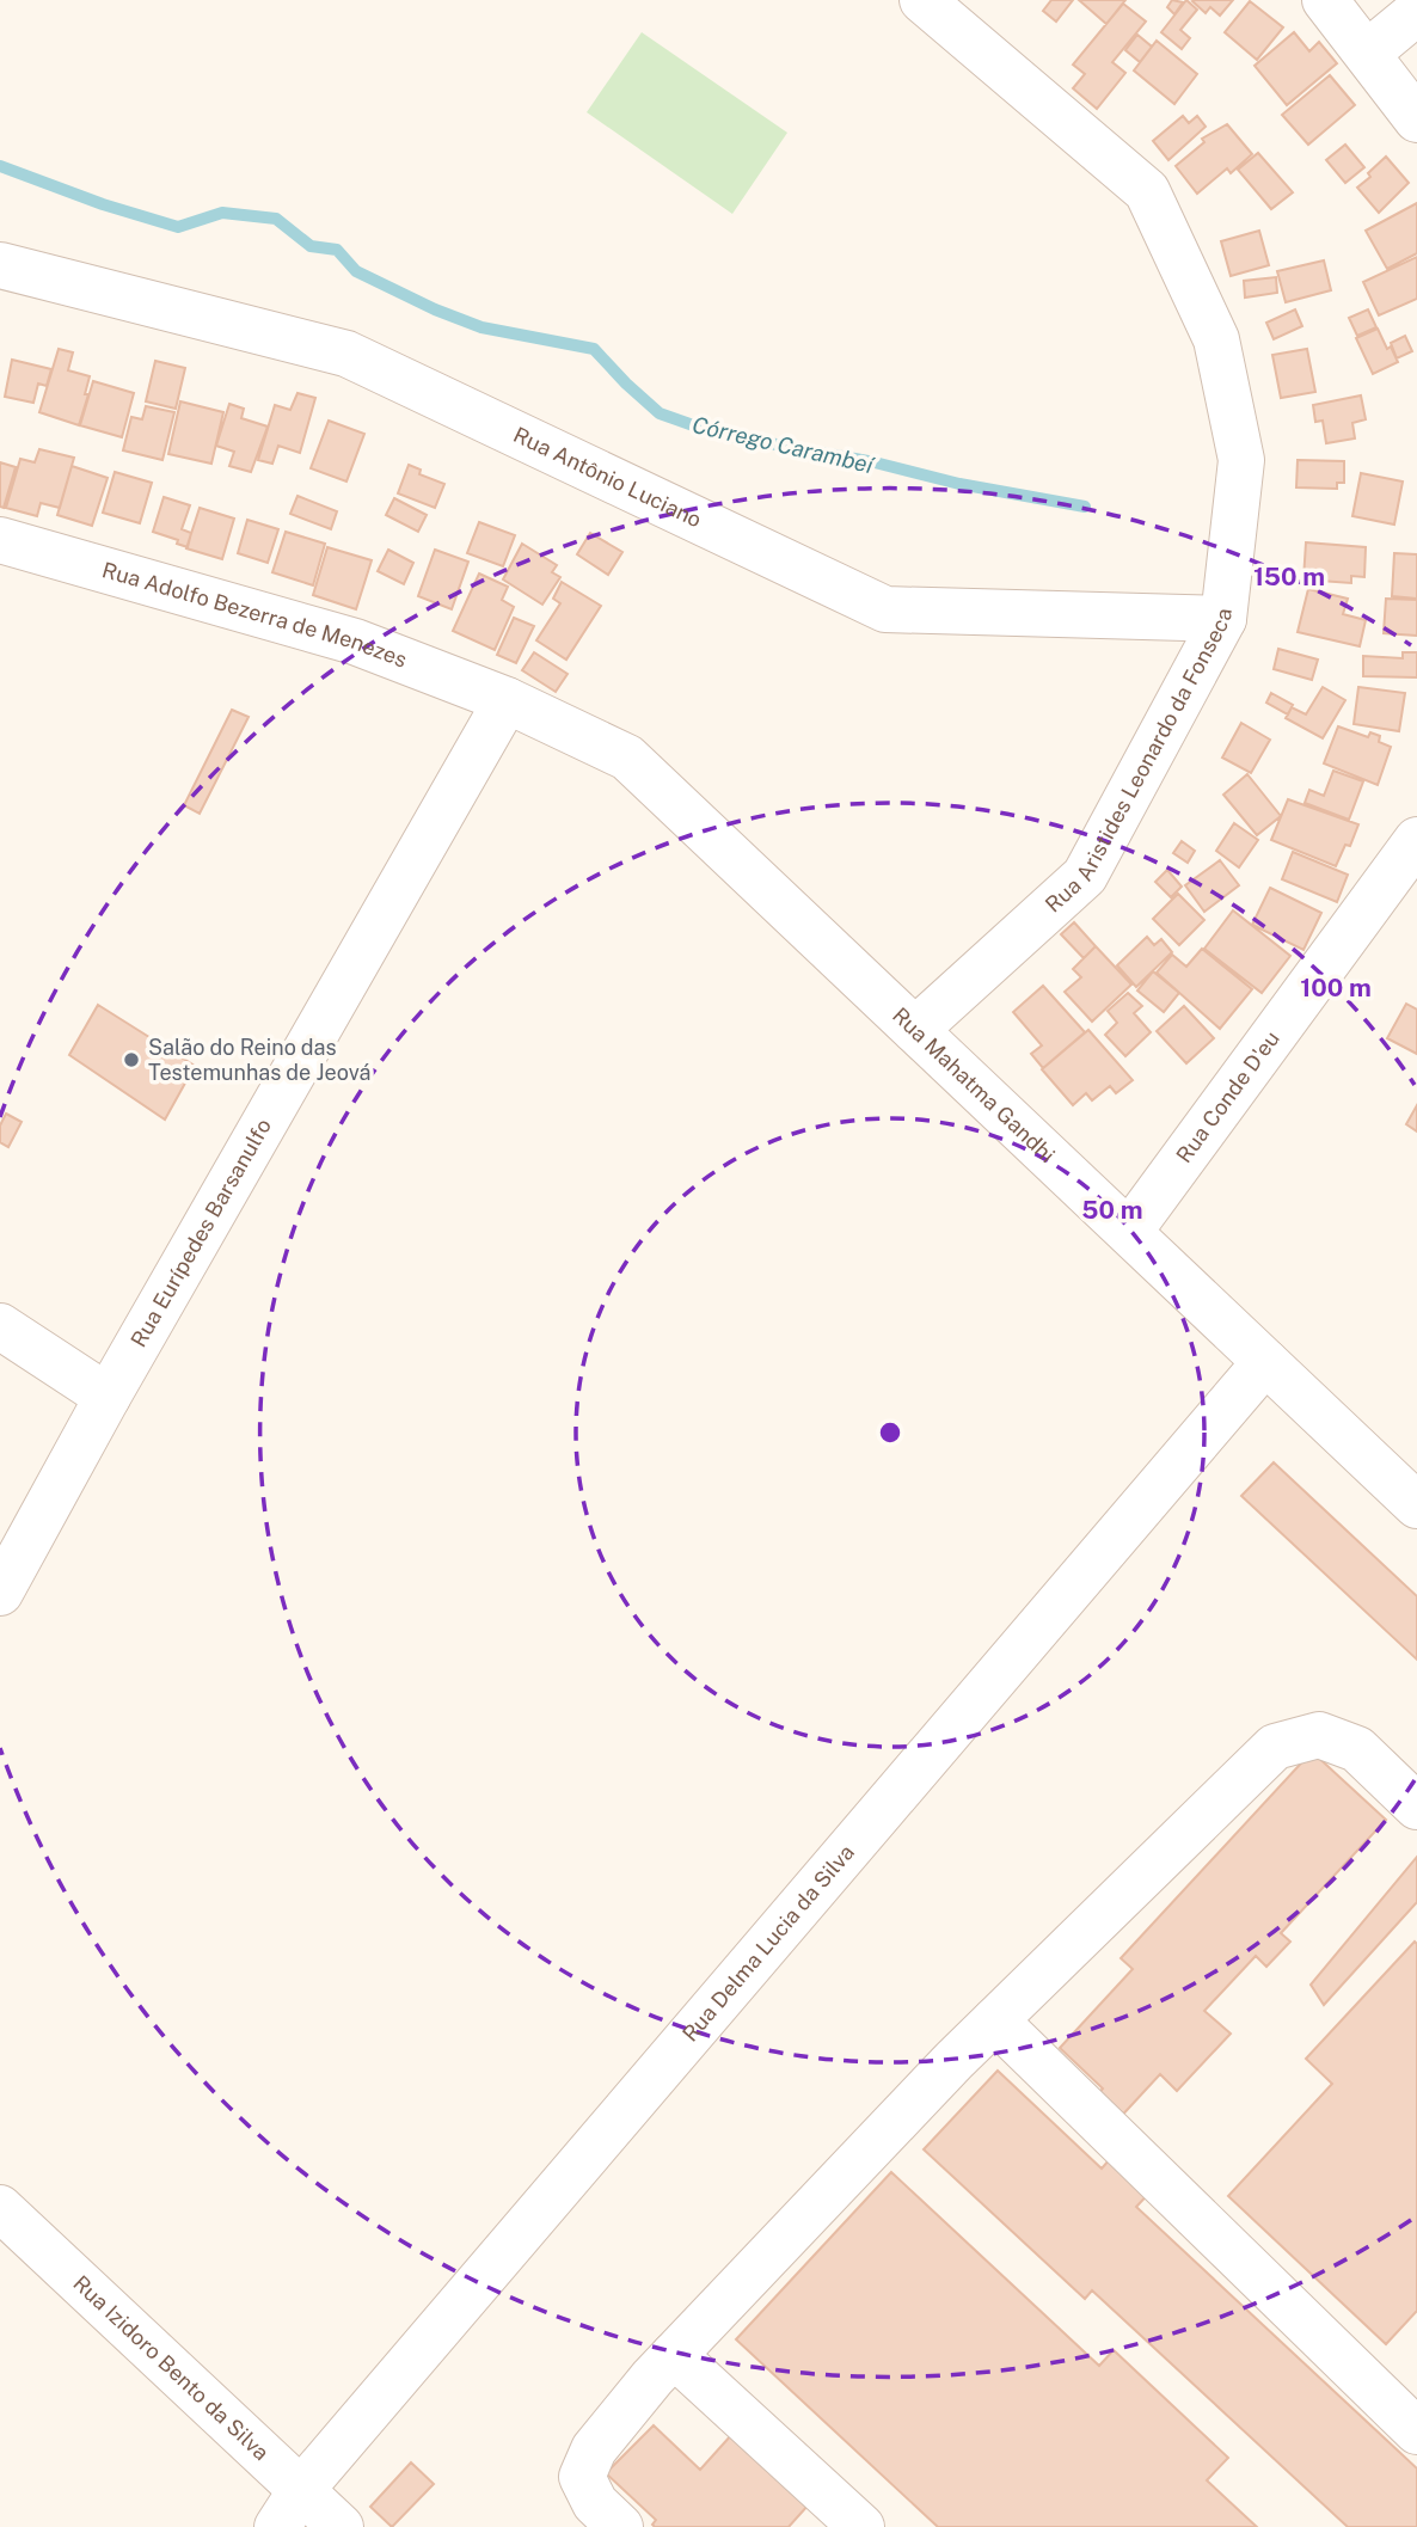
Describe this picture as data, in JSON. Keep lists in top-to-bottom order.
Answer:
{
  "streets": {
    "street": [
      "Rua Antônio Luciano",
      "Rua Adolfo Bezerra de Menezes",
      "Rua Aristides Leonardo da Fonseca",
      "Rua Mahatma Gandhi",
      "Rua Conde D'eu",
      "Rua Eurípedes Barsanulfo",
      "Rua Delma Lucia da Silva",
      "Rua Izidoro Bento da Silva"
    ]
  },
  "crossings": [
    ["Rua Antônio Luciano", "Rua Aristides Leonardo da Fonseca"],
    ["Rua Adolfo Bezerra de Menezes", "Rua Mahatma Gandhi"],
    ["Rua Adolfo Bezerra de Menezes", "Rua Eurípedes Barsanulfo"],
    ["Rua Aristides Leonardo da Fonseca", "Rua Mahatma Gandhi"],
    ["Rua Mahatma Gandhi", "Rua Conde D'eu"],
    ["Rua Mahatma Gandhi", "Rua Eurípedes Barsanulfo"],
    ["Rua Mahatma Gandhi", "Rua Delma Lucia da Silva"],
    ["Rua Delma Lucia da Silva", "Rua Izidoro Bento da Silva"]
  ],
  "water": ["Córrego Carambeí"],
  "places": ["Salão do Reino das Testemunhas de Jeová"],
  "rings": ["150 m", "100 m", "50 m"]
}
